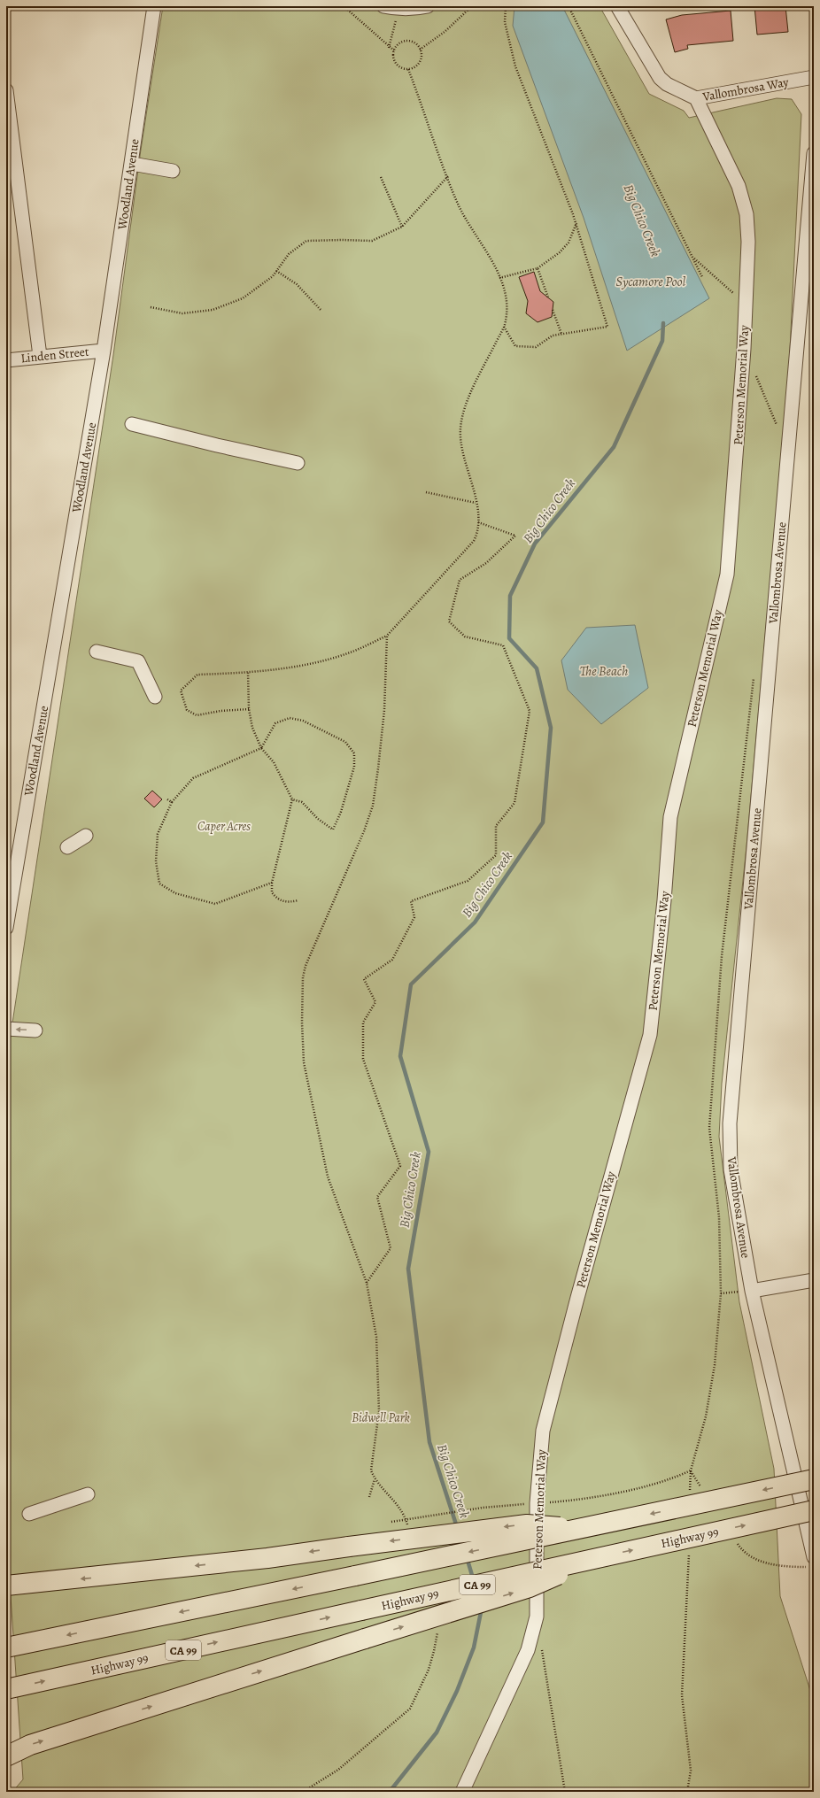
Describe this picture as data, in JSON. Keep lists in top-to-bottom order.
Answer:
{
  "streets": {
    "highway": ["Highway 99", "CA 99"],
    "street": [
      "Vallombrosa Way",
      "Woodland Avenue",
      "Linden Street",
      "Peterson Memorial Way",
      "Vallombrosa Avenue"
    ]
  },
  "crossings": [
    ["Vallombrosa Way", "Peterson Memorial Way"],
    ["Woodland Avenue", "Linden Street"]
  ],
  "water": ["Big Chico Creek", "Sycamore Pool", "The Beach"],
  "parks": ["Caper Acres", "Bidwell Park"]
}
